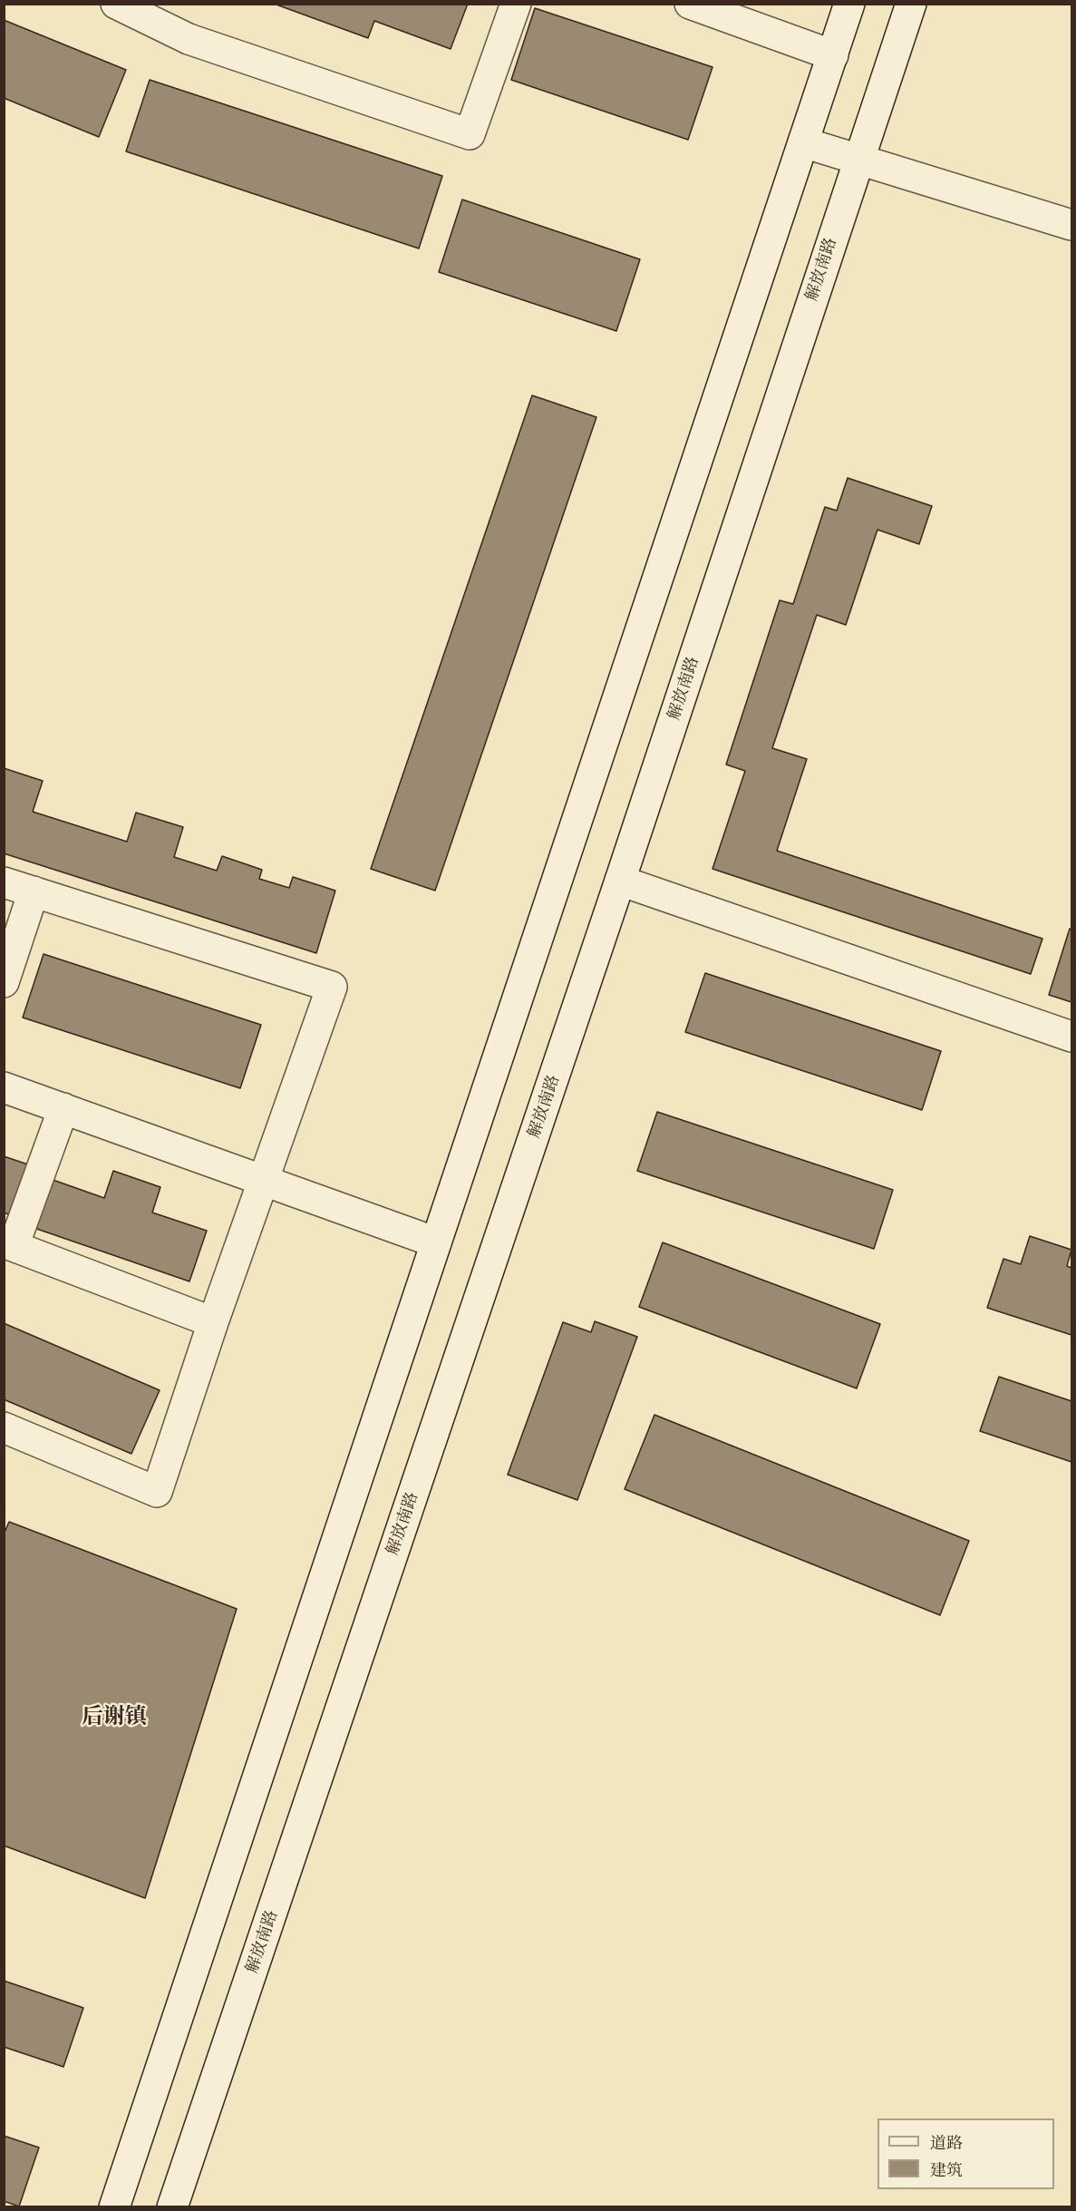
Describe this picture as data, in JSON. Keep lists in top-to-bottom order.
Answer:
{
  "streets": {
    "main road": ["解放南路"]
  },
  "districts": ["后谢镇"],
  "legend": ["道路", "建筑"]
}
